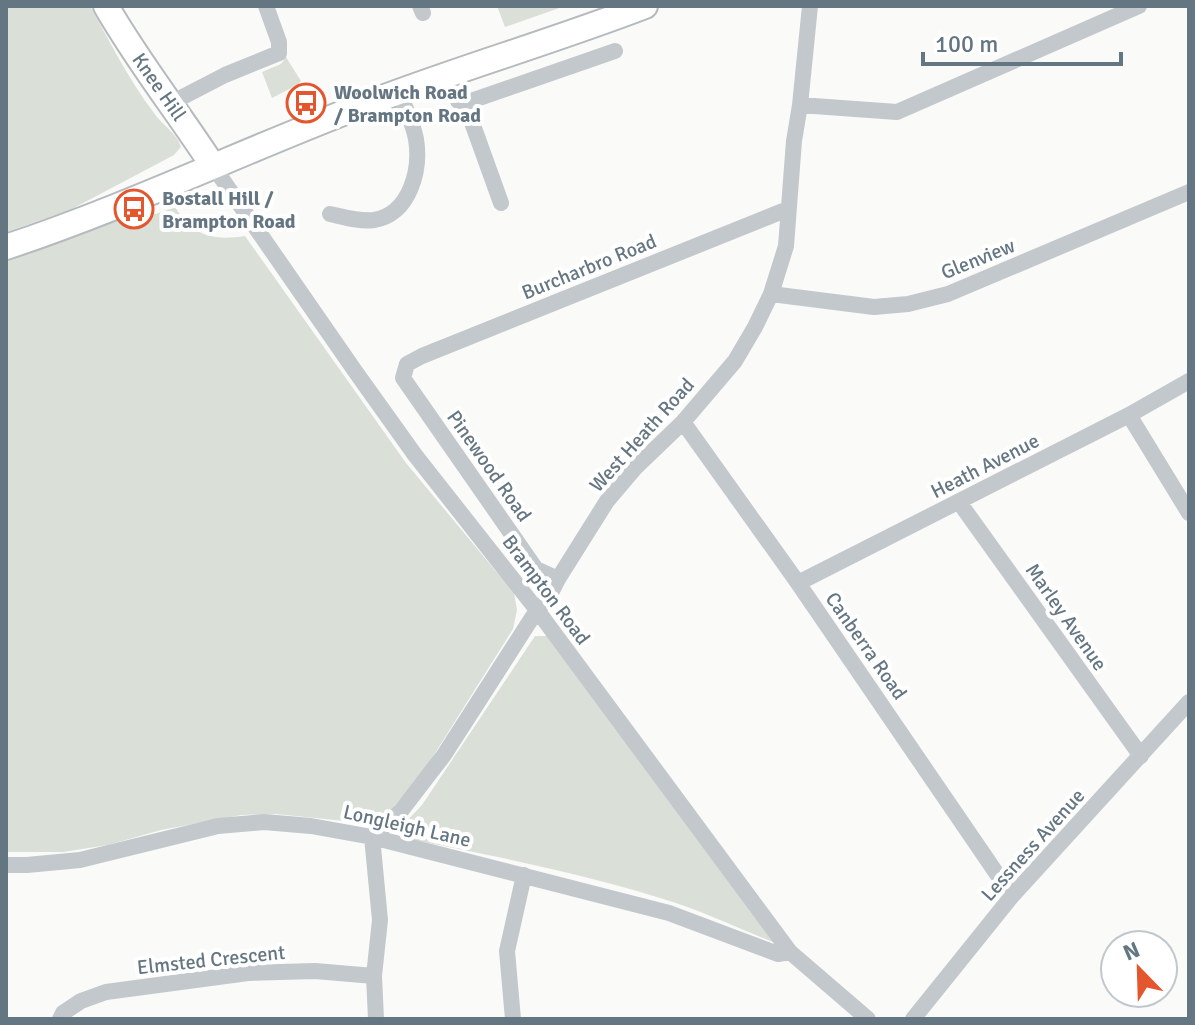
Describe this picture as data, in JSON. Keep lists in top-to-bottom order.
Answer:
{
  "streets": {
    "main road": ["Knee Hill"],
    "street": [
      "Glenview",
      "Burcharbro Road",
      "West Heath Road",
      "Pinewood Road",
      "Heath Avenue",
      "Brampton Road",
      "Marley Avenue",
      "Canberra Road",
      "Longleigh Lane",
      "Lessness Avenue",
      "Elmsted Crescent"
    ]
  },
  "crossings": [
    ["Knee Hill", "Brampton Road"],
    ["Glenview", "West Heath Road"],
    ["Burcharbro Road", "West Heath Road"],
    ["Burcharbro Road", "Pinewood Road"],
    ["West Heath Road", "Pinewood Road"],
    ["West Heath Road", "Brampton Road"],
    ["West Heath Road", "Canberra Road"],
    ["West Heath Road", "Longleigh Lane"],
    ["Heath Avenue", "Marley Avenue"],
    ["Heath Avenue", "Canberra Road"],
    ["Brampton Road", "Longleigh Lane"],
    ["Marley Avenue", "Lessness Avenue"],
    ["Canberra Road", "Lessness Avenue"]
  ],
  "places": {
    "bus stop": ["Woolwich Road / Brampton Road", "Bostall Hill / Brampton Road"]
  },
  "scale_bar": "100 m",
  "north": "top left"
}
